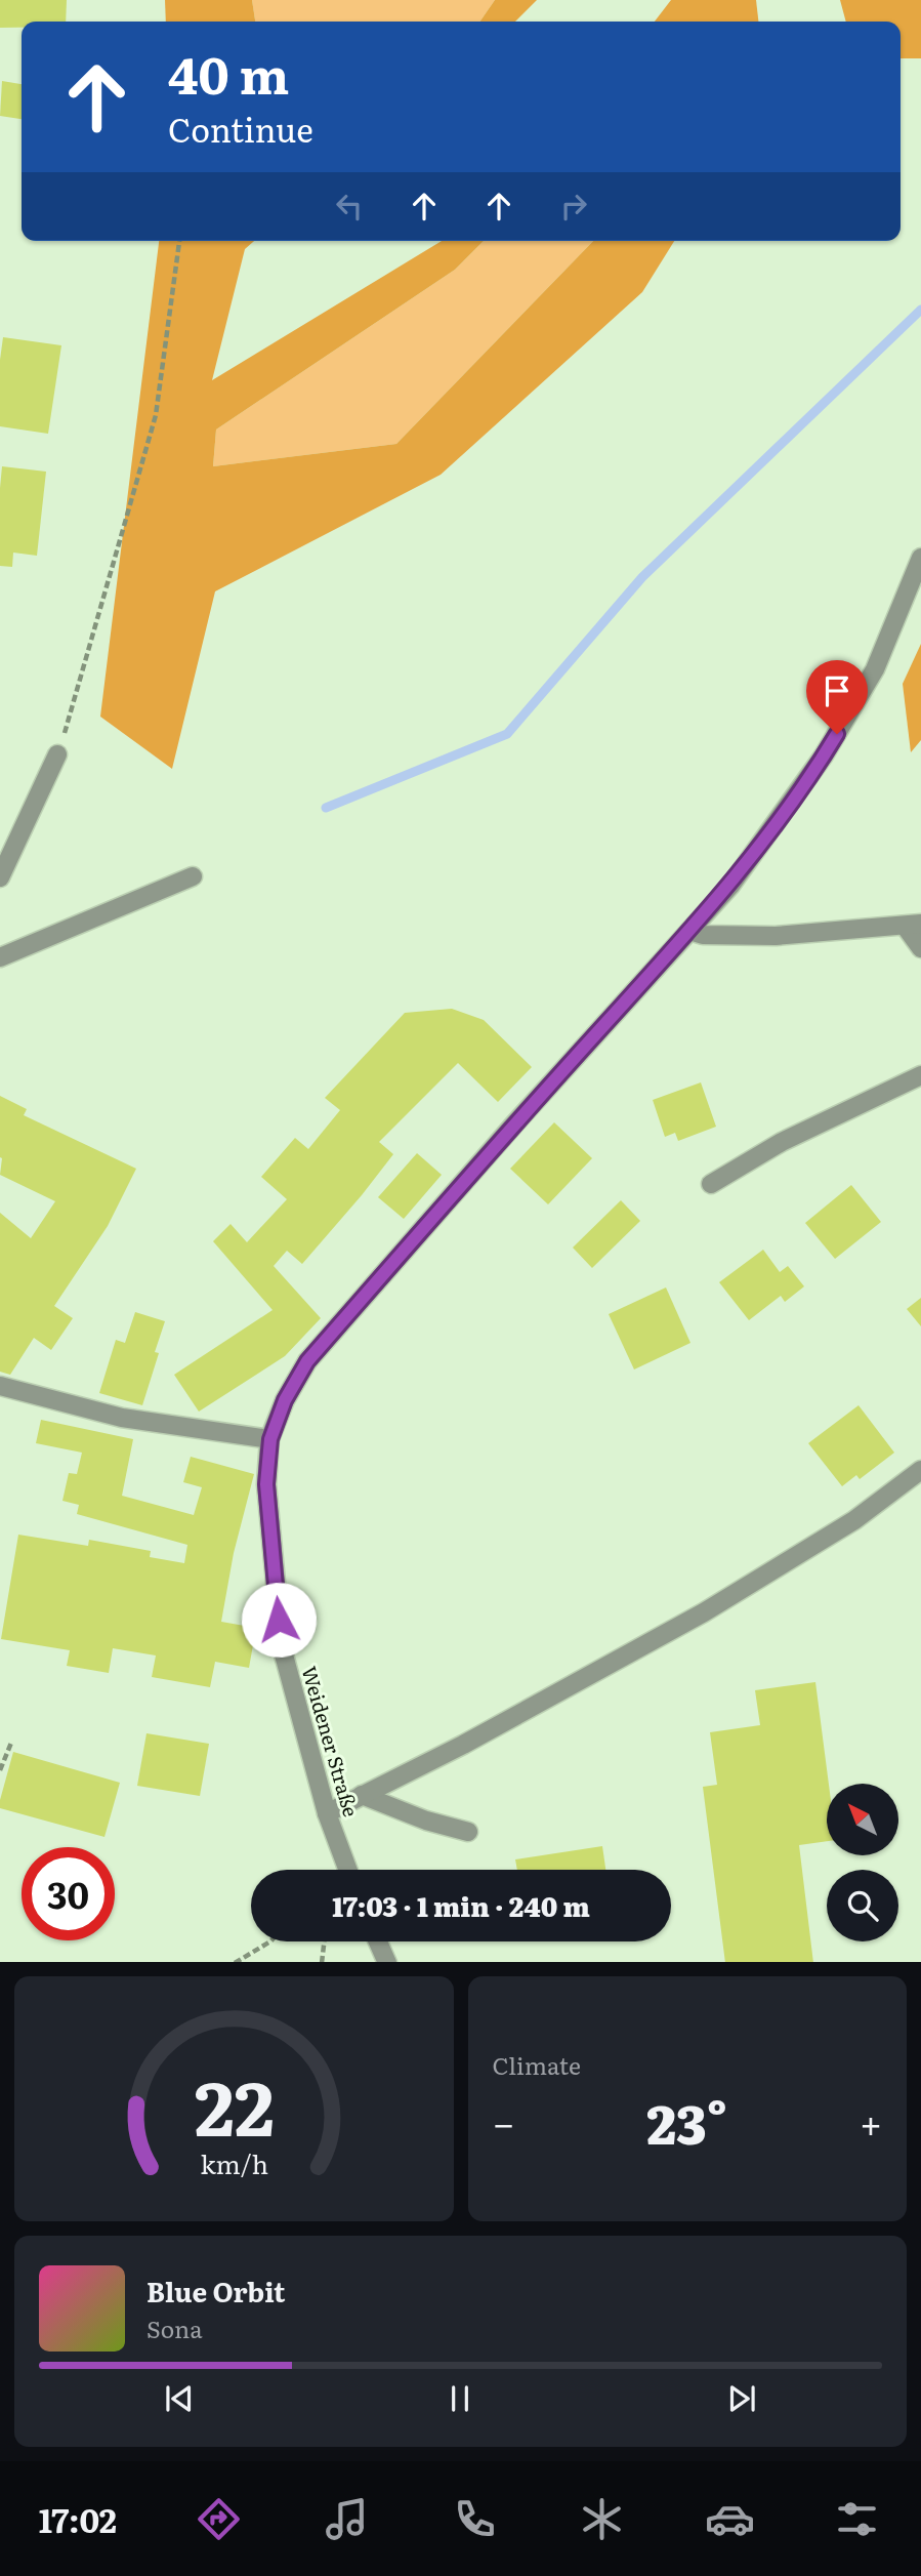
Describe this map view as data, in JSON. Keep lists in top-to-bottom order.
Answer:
{
  "streets": {
    "street": ["Weidener Straße"]
  },
  "north": "top left",
  "page": {
    "turn": ["40 m", "Continue"],
    "limit": "30",
    "trip": "17:03 · 1 min · 240 m",
    "tile": "Climate",
    "heat": ["−", "23°", "+"],
    "song": ["Blue Orbit", "Sona"],
    "tabs": "17:02",
    "gauge": ["22", "km/h"]
  }
}
